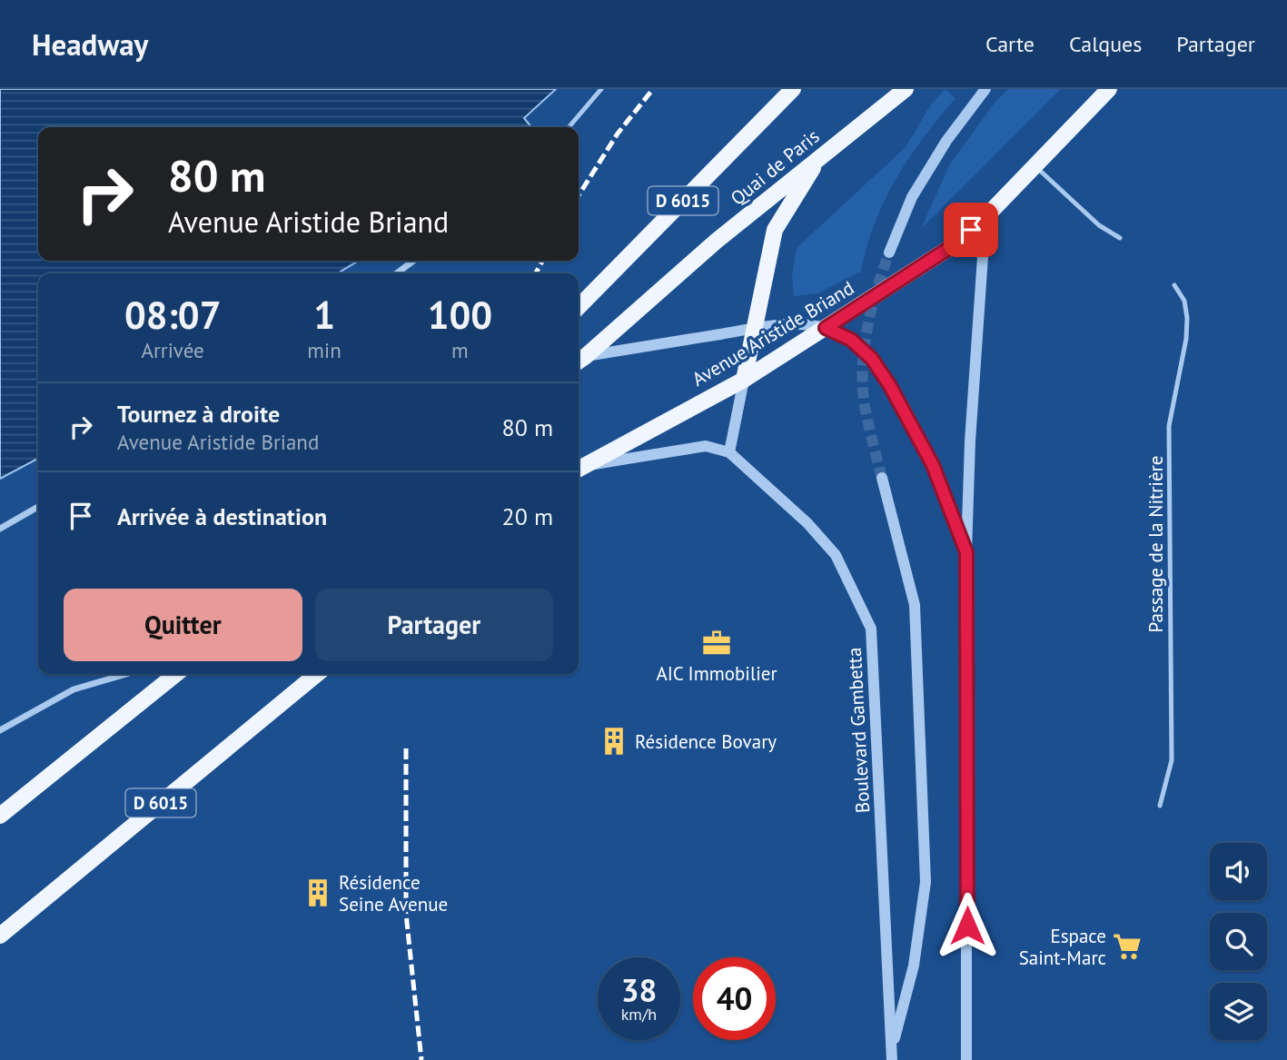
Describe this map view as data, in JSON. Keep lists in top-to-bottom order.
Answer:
{
  "streets": {
    "main road": ["Quai de Paris", "D 6015", "Avenue Aristide Briand"],
    "street": ["Boulevard Gambetta"],
    "lane": ["Passage de la Nitrière"]
  },
  "places": {
    "office": ["AIC Immobilier"],
    "building": ["Résidence Bovary", "Résidence Seine Avenue"],
    "supermarket": ["Espace Saint-Marc"]
  },
  "page": {
    "header": "Headway",
    "nav": ["Carte", "Calques", "Partager"],
    "turn": ["80 m", "Avenue Aristide Briand"],
    "eta": [
      "08:07",
      "Arrivée",
      "1",
      "min",
      "100",
      "m"
    ],
    "list": [
      {
        "name": "Tournez à droite",
        "note": "Avenue Aristide Briand",
        "value": "80 m"
      },
      {
        "name": "Arrivée à destination",
        "value": "20 m"
      }
    ],
    "buttons": ["Quitter", "Partager"],
    "speed": "38 km/h",
    "limit": "40"
  }
}
